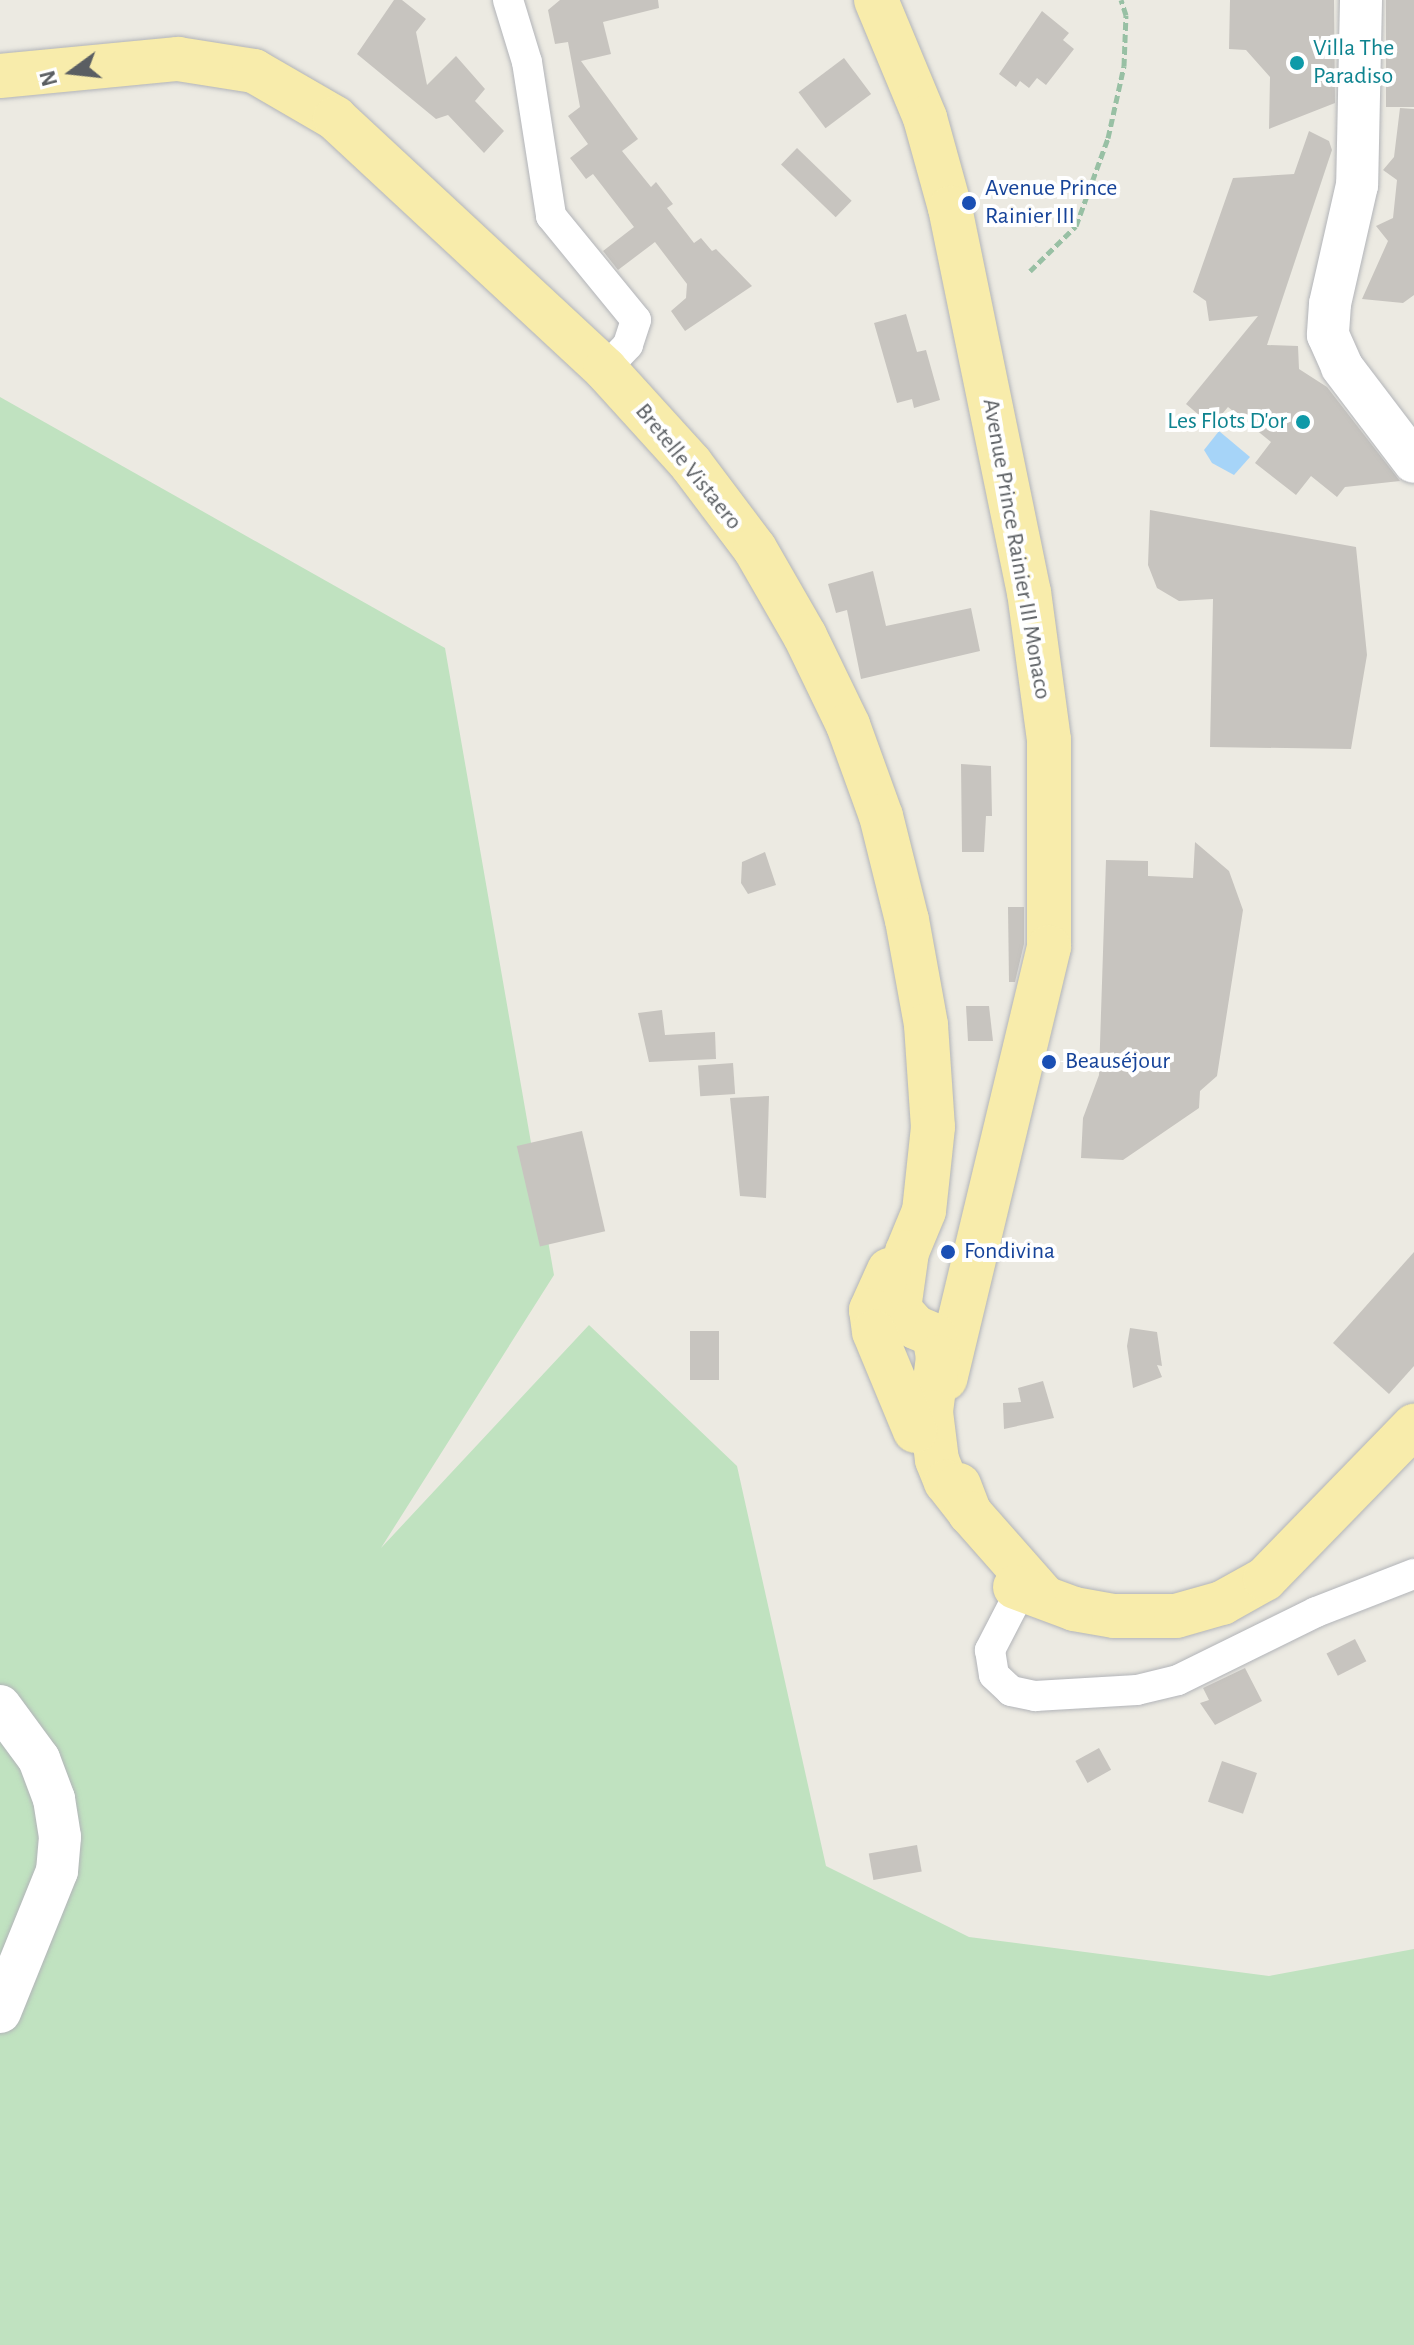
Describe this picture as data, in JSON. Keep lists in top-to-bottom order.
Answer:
{
  "streets": {
    "main road": ["Bretelle Vistaero", "Avenue Prince Rainier III Monaco"]
  },
  "crossings": [
    ["Bretelle Vistaero", "Avenue Prince Rainier III Monaco"]
  ],
  "places": [
    "Villa The Paradiso",
    "Avenue Prince Rainier III",
    "Les Flots D'or",
    "Beauséjour",
    "Fondivina"
  ],
  "north": "left"
}
